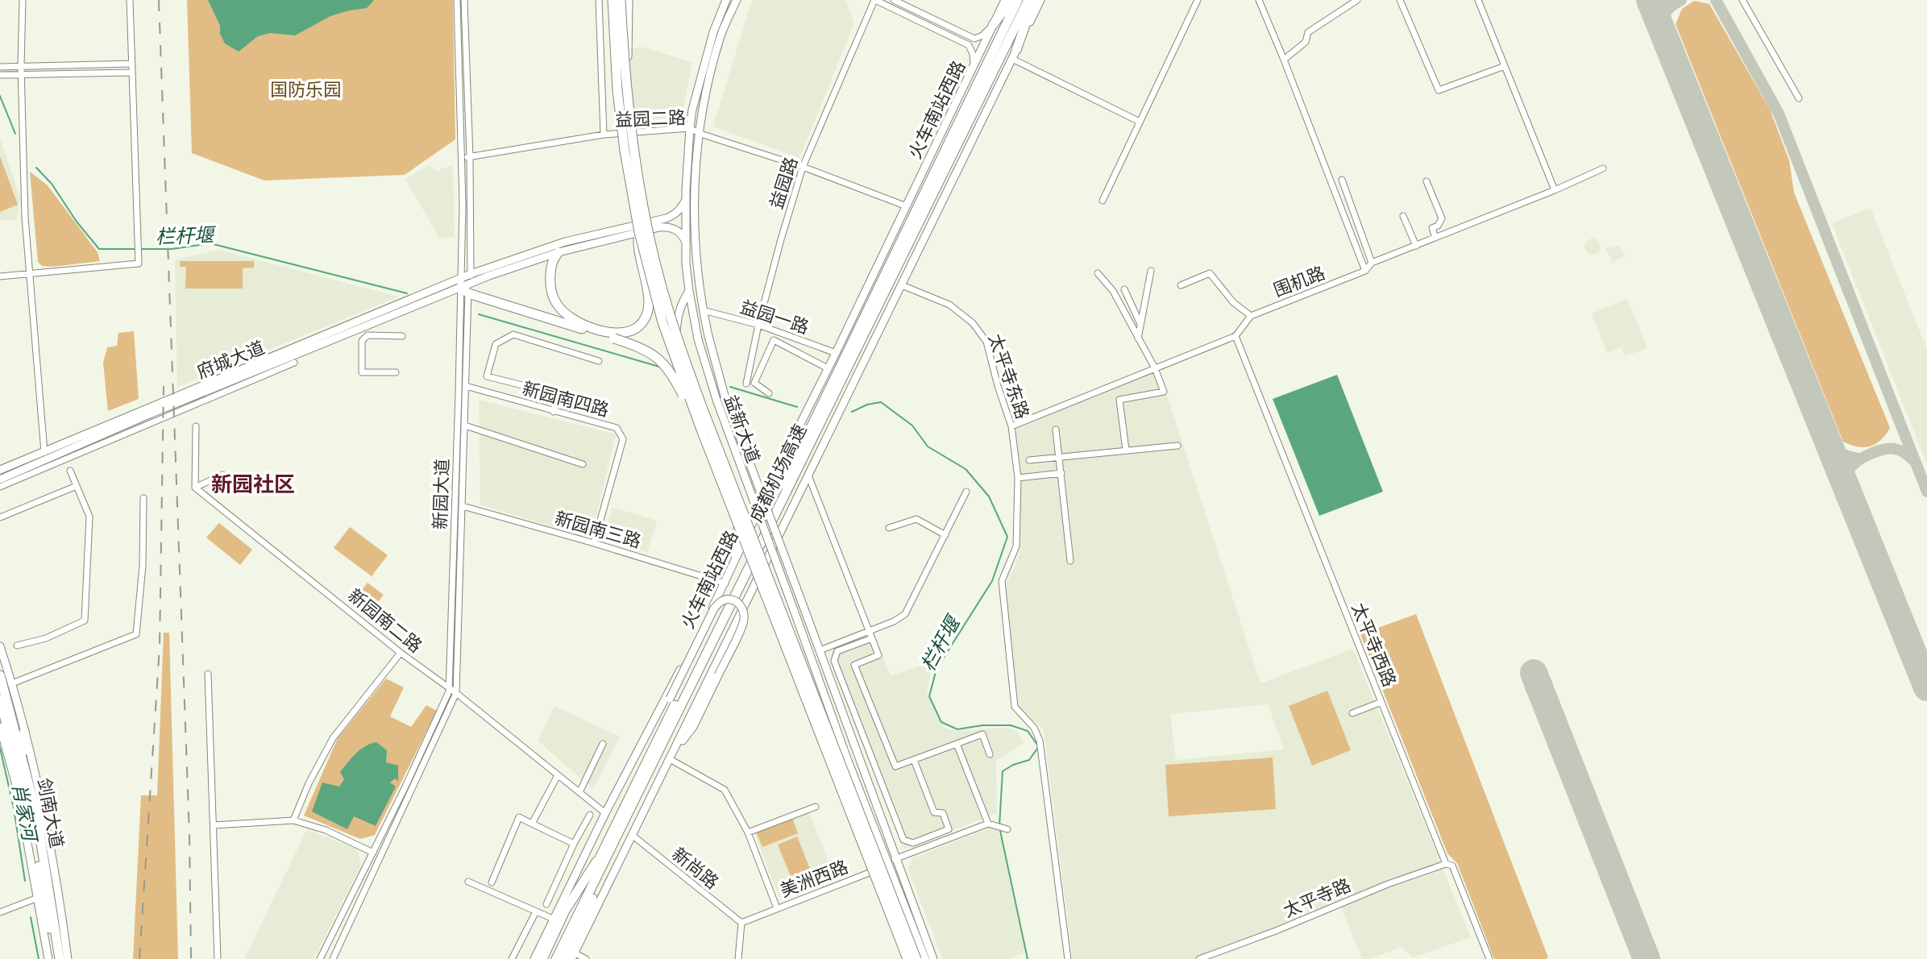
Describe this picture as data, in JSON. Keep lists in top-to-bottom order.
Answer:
{
  "streets": {
    "highway": ["成都机场高速", "剑南大道"],
    "main road": ["火车南站西路", "府城大道", "益新大道"],
    "street": [
      "益园二路",
      "益园路",
      "围机路",
      "益园一路",
      "太平寺东路",
      "新园南四路",
      "新园大道",
      "新园南三路",
      "新园南二路",
      "太平寺西路",
      "新尚路",
      "美洲西路",
      "太平寺路"
    ]
  },
  "crossings": [
    ["火车南站西路", "益园二路"],
    ["火车南站西路", "益园一路"],
    ["火车南站西路", "新园南三路"],
    ["火车南站西路", "新园南二路"],
    ["益园二路", "益园路"],
    ["益园二路", "益新大道"],
    ["益园二路", "新园大道"],
    ["益园路", "益园一路"],
    ["益园一路", "益新大道"],
    ["府城大道", "益新大道"],
    ["府城大道", "新园大道"],
    ["新园南四路", "新园大道"],
    ["新园南四路", "新园南三路"],
    ["益新大道", "美洲西路"],
    ["新园大道", "新园南三路"],
    ["新园大道", "新园南二路"],
    ["太平寺西路", "太平寺路"],
    ["新尚路", "美洲西路"]
  ],
  "districts": ["新园社区"],
  "water": ["栏杆堰", "肖家河"],
  "parks": ["国防乐园"]
}
